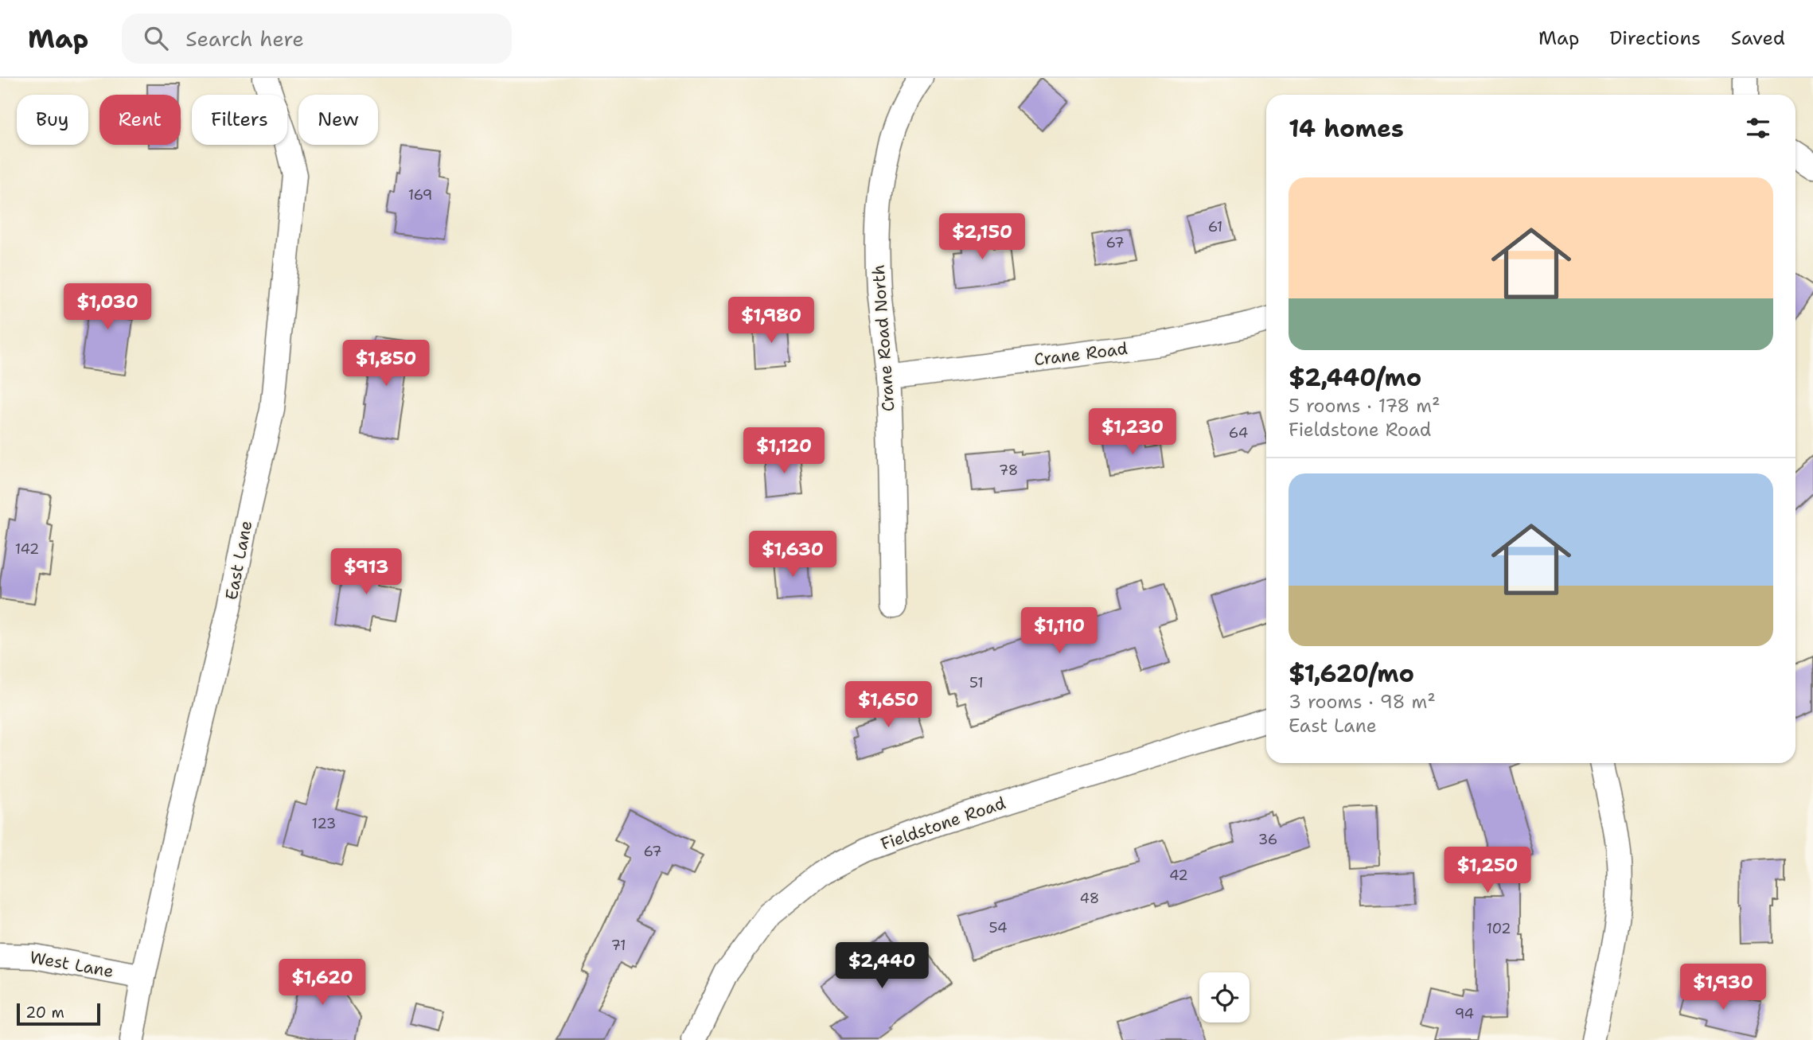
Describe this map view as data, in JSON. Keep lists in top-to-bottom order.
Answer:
{
  "streets": {
    "street": [
      "Crane Road North",
      "Crane Road",
      "East Lane",
      "Fieldstone Road",
      "West Lane"
    ]
  },
  "crossings": [
    ["Crane Road North", "Crane Road"],
    ["East Lane", "West Lane"]
  ],
  "house_numbers": [
    "169",
    "61",
    "67",
    "64",
    "78",
    "142",
    "51",
    "123",
    "36",
    "67",
    "42",
    "48",
    "54",
    "102",
    "71",
    "94"
  ],
  "scale_bar": "20 m",
  "page": {
    "header": "Map",
    "search": "Search here",
    "nav": ["Map", "Directions", "Saved"],
    "chip": [
      "Buy",
      "Rent",
      "Filters",
      "New"
    ],
    "heading": "14 homes",
    "list": [
      {
        "name": "$2,440/mo",
        "note": "5 rooms · 178 m² · Fieldstone Road"
      },
      {
        "name": "$1,620/mo",
        "note": "3 rooms · 98 m² · East Lane"
      }
    ],
    "price": [
      "$2,150",
      "$1,030",
      "$1,980",
      "$1,850",
      "$1,230",
      "$1,120",
      "$1,630",
      "$913",
      "$1,110",
      "$1,650",
      "$1,250",
      "$2,440",
      "$1,620",
      "$1,930"
    ],
    "scale": "20 m"
  }
}
